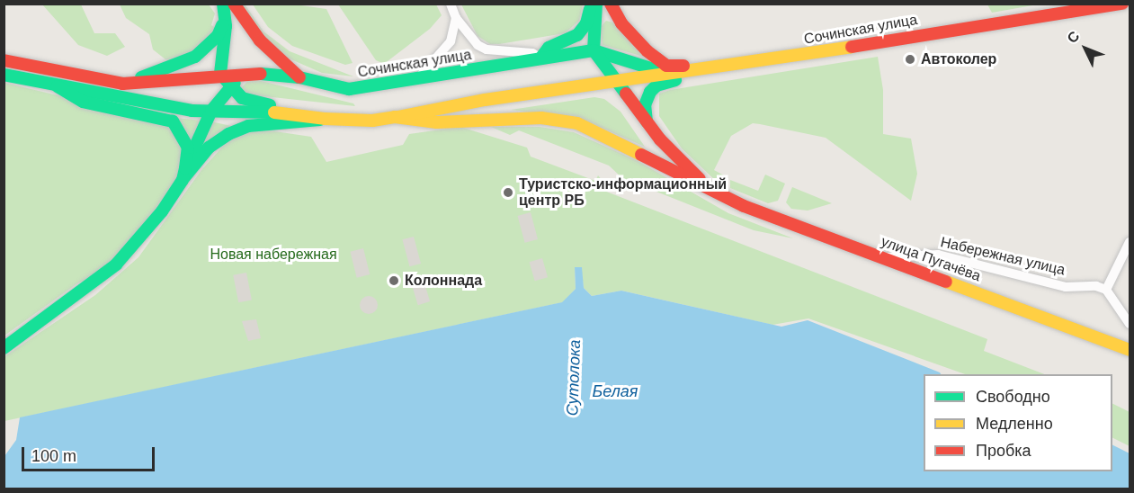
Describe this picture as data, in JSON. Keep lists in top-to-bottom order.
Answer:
{
  "streets": {
    "main road": ["Сочинская улица", "улица Пугачёва"],
    "street": ["Набережная улица"]
  },
  "crossings": [
    ["Набережная улица", "улица Пугачёва"]
  ],
  "water": ["Сутолока", "Белая"],
  "parks": ["Новая набережная"],
  "places": ["Автоколер", "Туристско-информационный центр РБ", "Колоннада"],
  "legend": ["Свободно", "Медленно", "Пробка"],
  "scale_bar": "100 m",
  "north": "top left"
}
